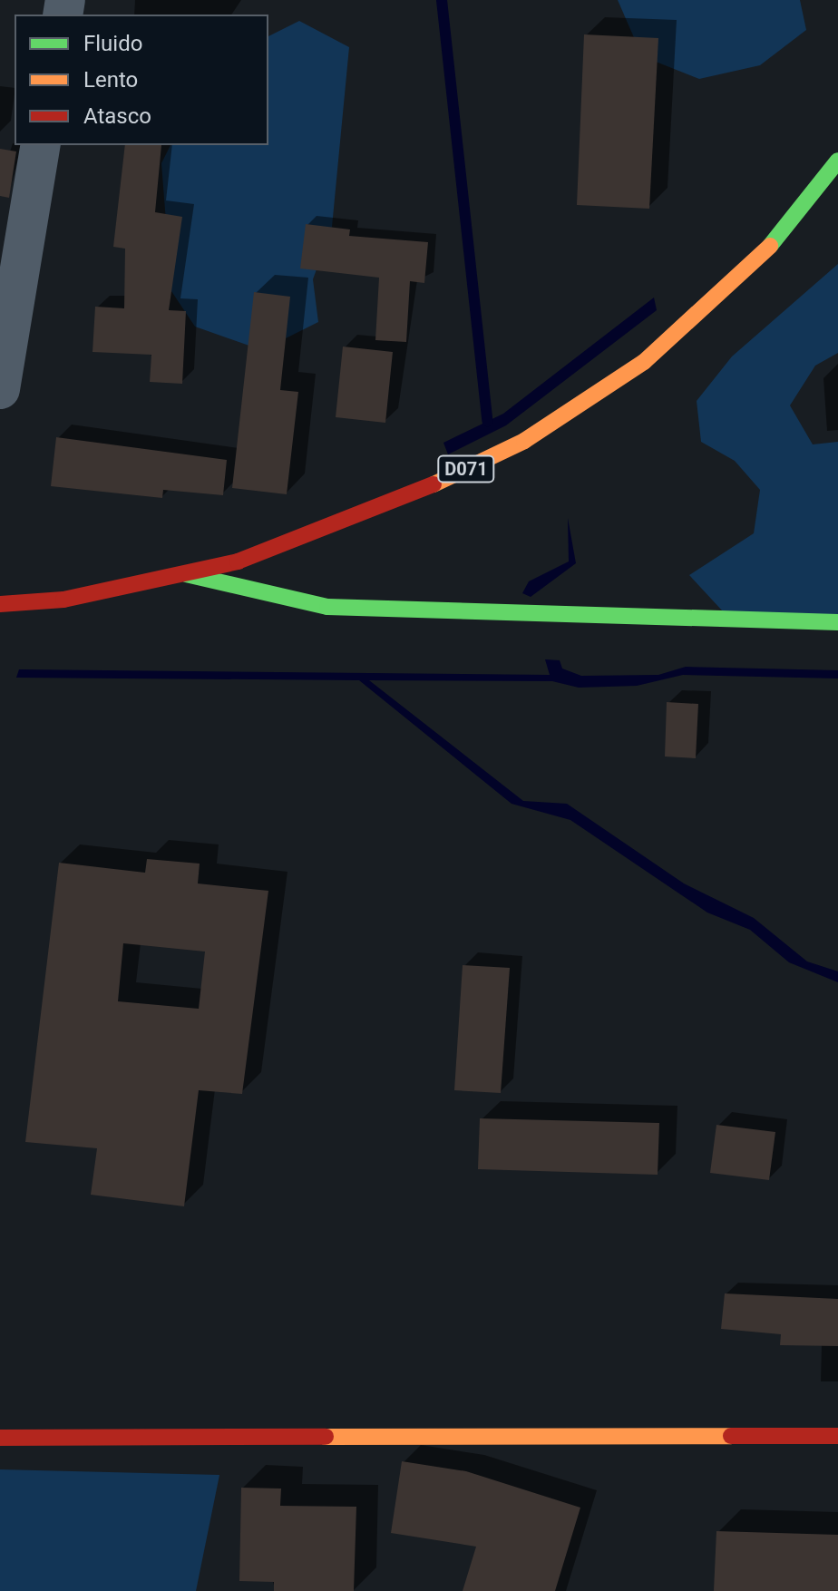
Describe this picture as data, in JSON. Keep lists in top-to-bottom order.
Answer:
{
  "streets": {
    "street": ["D071"]
  },
  "legend": ["Fluido", "Lento", "Atasco"]
}
